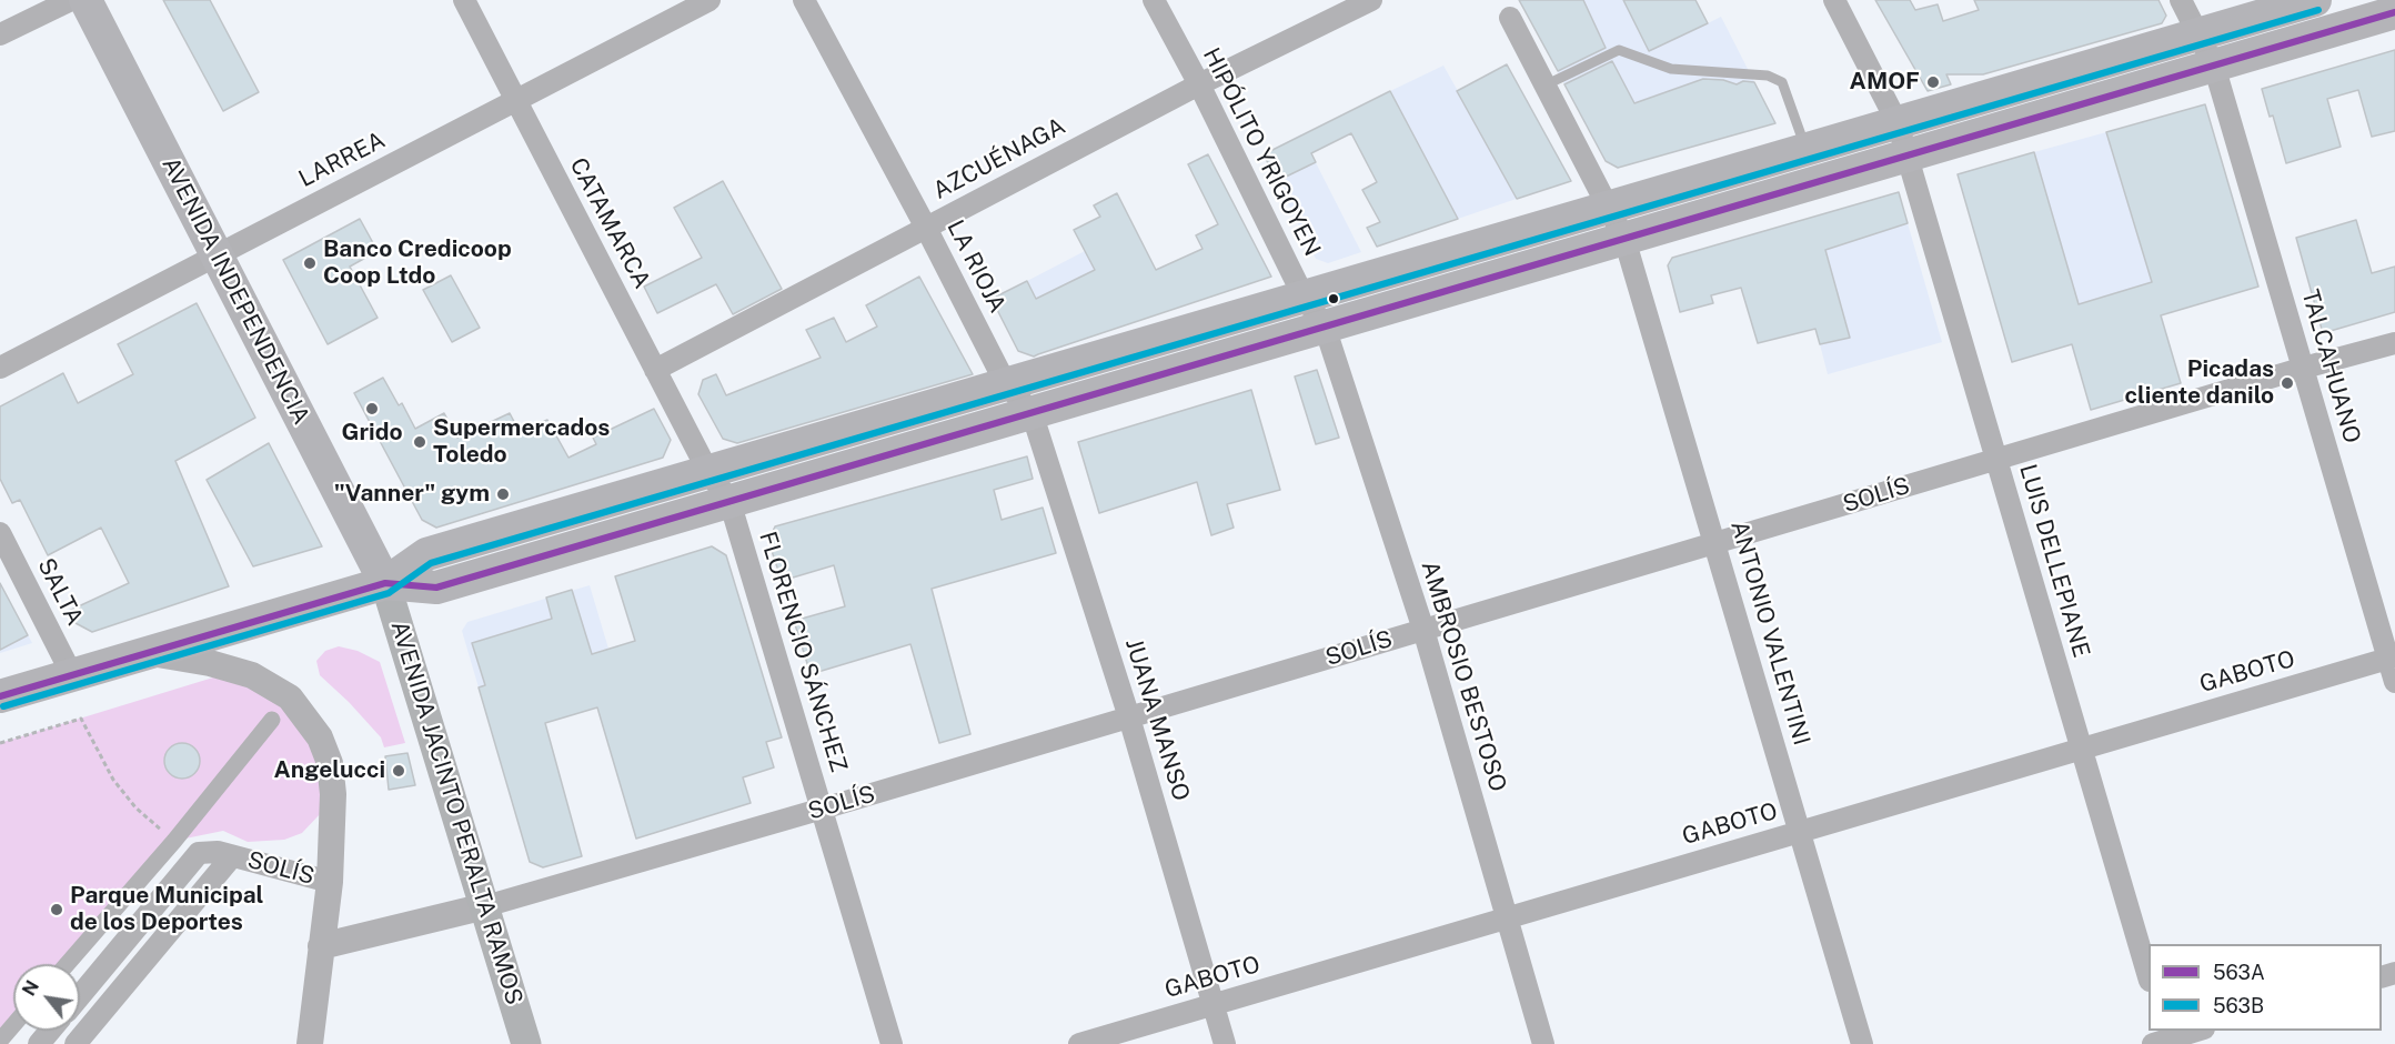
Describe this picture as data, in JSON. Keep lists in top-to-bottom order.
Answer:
{
  "streets": {
    "main road": ["AVENIDA INDEPENDENCIA", "AVENIDA JACINTO PERALTA RAMOS"],
    "street": [
      "HIPÓLITO YRIGOYEN",
      "AZCUÉNAGA",
      "LARREA",
      "CATAMARCA",
      "LA RIOJA",
      "TALCAHUANO",
      "SOLÍS",
      "LUIS DELLEPIANE",
      "SALTA",
      "ANTONIO VALENTINI",
      "FLORENCIO SÁNCHEZ",
      "GABOTO",
      "AMBROSIO BESTOSO",
      "JUANA MANSO"
    ]
  },
  "crossings": [
    ["HIPÓLITO YRIGOYEN", "AZCUÉNAGA"],
    ["HIPÓLITO YRIGOYEN", "AMBROSIO BESTOSO"],
    ["AZCUÉNAGA", "CATAMARCA"],
    ["AZCUÉNAGA", "LA RIOJA"],
    ["LARREA", "CATAMARCA"],
    ["LARREA", "AVENIDA INDEPENDENCIA"],
    ["CATAMARCA", "FLORENCIO SÁNCHEZ"],
    ["LA RIOJA", "JUANA MANSO"],
    ["AVENIDA INDEPENDENCIA", "AVENIDA JACINTO PERALTA RAMOS"],
    ["TALCAHUANO", "SOLÍS"],
    ["TALCAHUANO", "GABOTO"],
    ["SOLÍS", "LUIS DELLEPIANE"],
    ["SOLÍS", "ANTONIO VALENTINI"],
    ["SOLÍS", "FLORENCIO SÁNCHEZ"],
    ["SOLÍS", "AMBROSIO BESTOSO"],
    ["SOLÍS", "JUANA MANSO"],
    ["SOLÍS", "AVENIDA JACINTO PERALTA RAMOS"],
    ["LUIS DELLEPIANE", "GABOTO"],
    ["ANTONIO VALENTINI", "GABOTO"],
    ["GABOTO", "AMBROSIO BESTOSO"],
    ["GABOTO", "JUANA MANSO"]
  ],
  "places": [
    "AMOF",
    "Banco Credicoop Coop Ltdo",
    "Picadas cliente danilo",
    "Grido",
    "Supermercados Toledo",
    "\"Vanner\" gym",
    "Angelucci",
    "Parque Municipal de los Deportes"
  ],
  "lines": ["transit line 563B", "transit line 563A"],
  "legend": ["563A", "563B"],
  "north": "top left"
}
